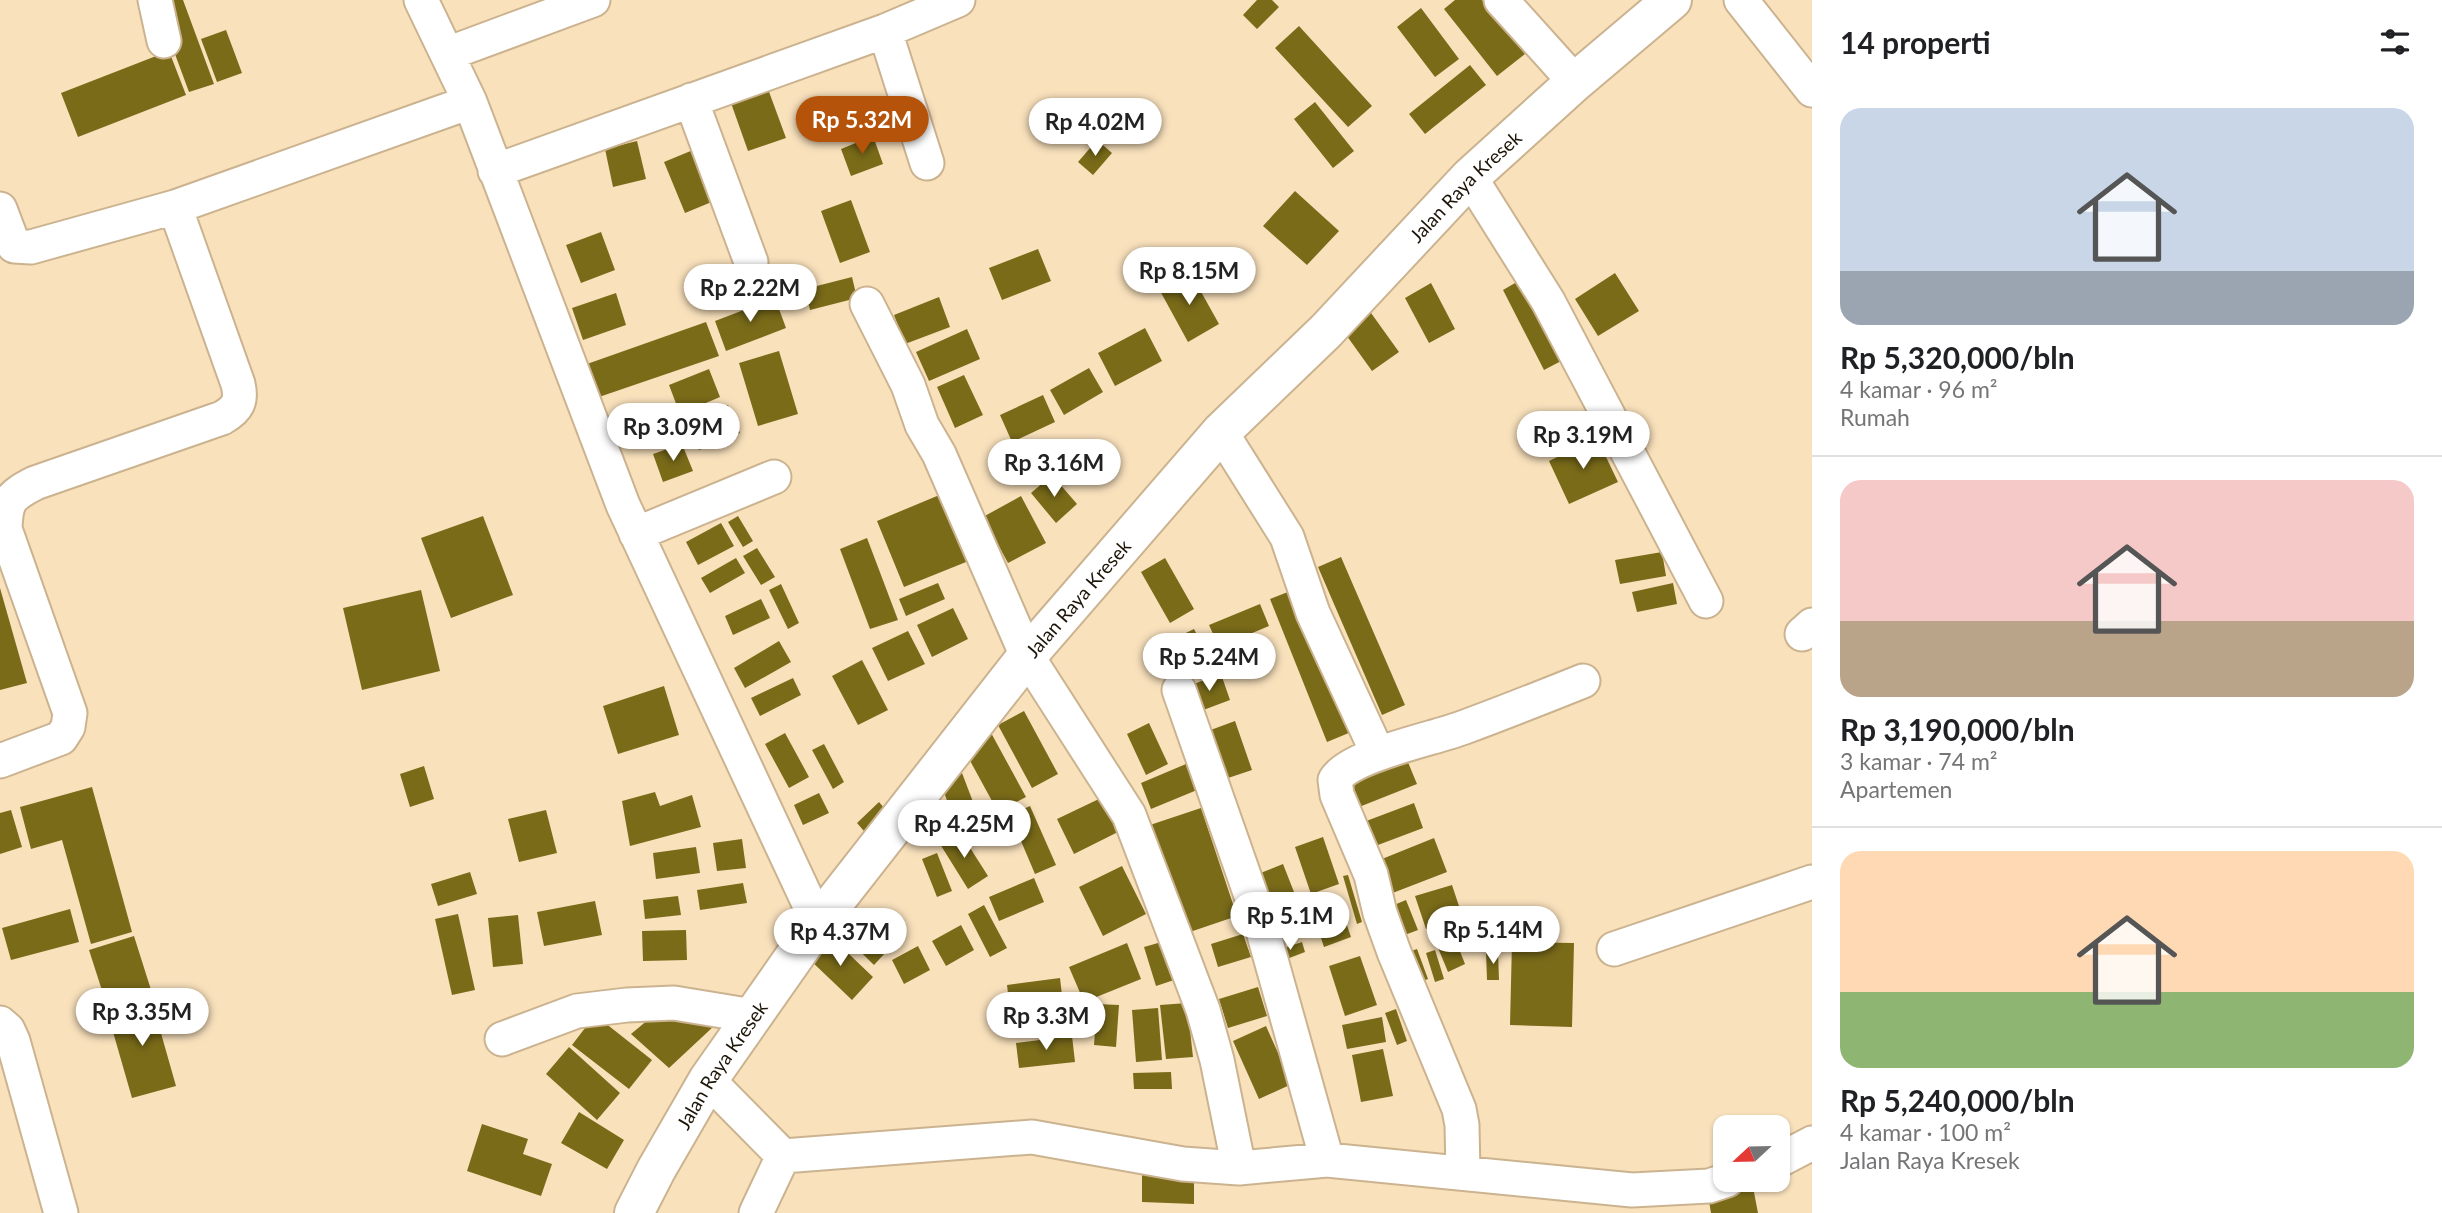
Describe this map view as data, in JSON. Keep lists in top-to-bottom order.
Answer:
{
  "streets": {
    "main road": ["Jalan Raya Kresek"]
  },
  "north": "left",
  "page": {
    "heading": "14 properti",
    "list": [
      {
        "name": "Rp 5,320,000/bln",
        "note": "4 kamar · 96 m² · Rumah"
      },
      {
        "name": "Rp 3,190,000/bln",
        "note": "3 kamar · 74 m² · Apartemen"
      },
      {
        "name": "Rp 5,240,000/bln",
        "note": "4 kamar · 100 m² · Jalan Raya Kresek"
      }
    ],
    "price": [
      "Rp 5.32M",
      "Rp 4.02M",
      "Rp 8.15M",
      "Rp 2.22M",
      "Rp 3.09M",
      "Rp 3.19M",
      "Rp 3.16M",
      "Rp 5.24M",
      "Rp 4.25M",
      "Rp 5.1M",
      "Rp 5.14M",
      "Rp 4.37M",
      "Rp 3.35M",
      "Rp 3.3M"
    ]
  }
}
